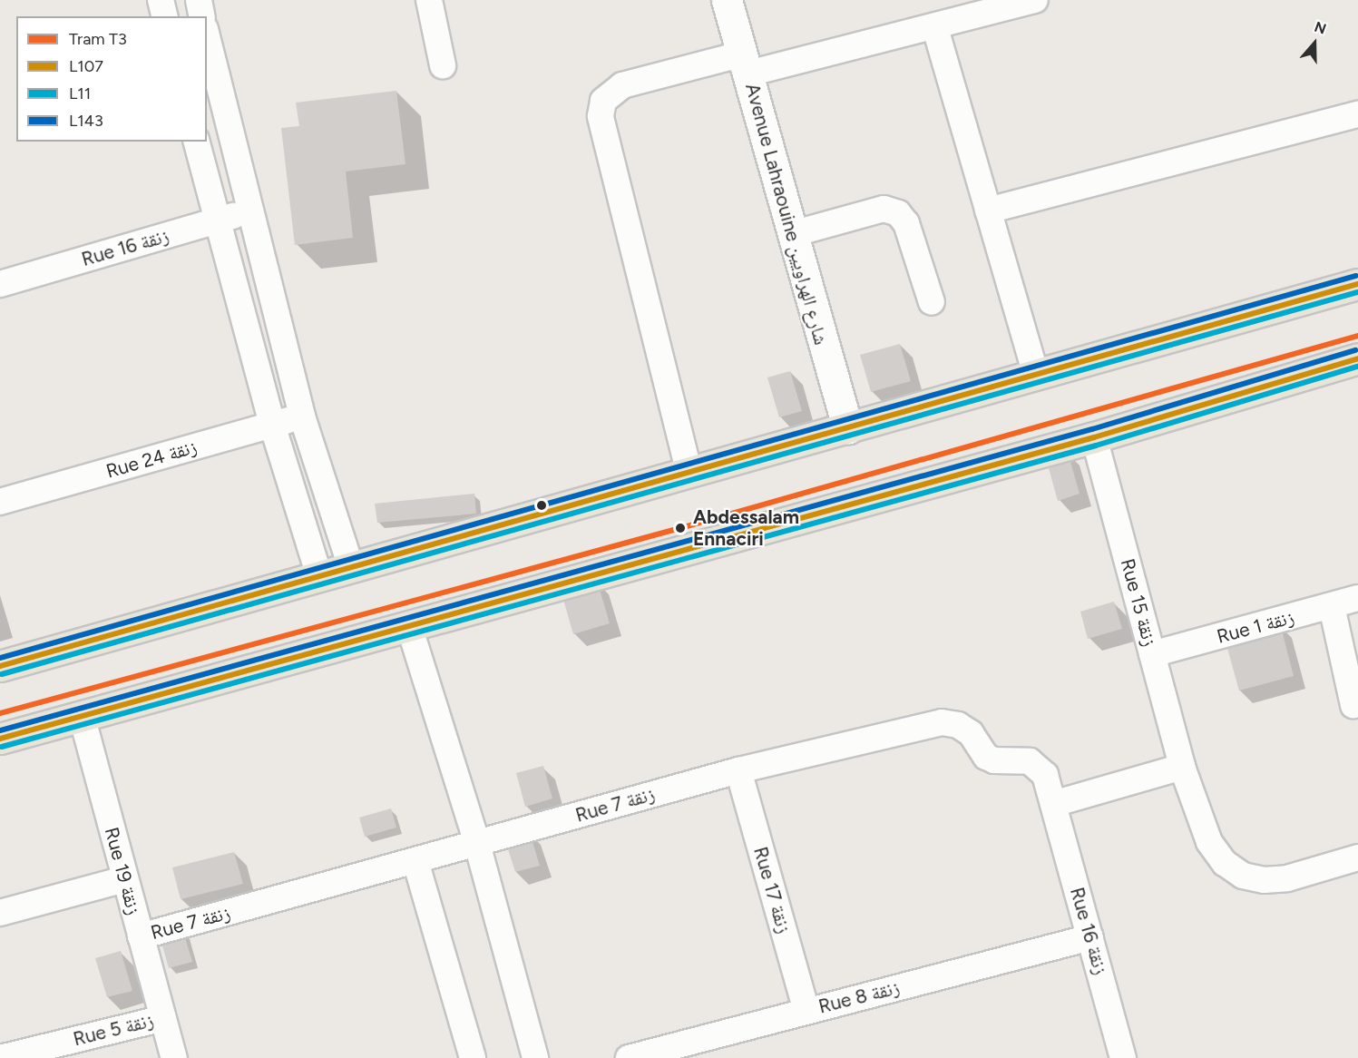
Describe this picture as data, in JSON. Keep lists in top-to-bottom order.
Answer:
{
  "streets": {
    "street": [
      "Avenue Lahraouine شارع الهراويين",
      "Rue 16 زنقة",
      "Rue 24 زنقة",
      "Rue 15 زنقة",
      "Rue 1 زنقة",
      "Rue 7 زنقة",
      "Rue 19 زنقة",
      "Rue 17 زنقة",
      "Rue 8 زنقة",
      "Rue 5 زنقة"
    ]
  },
  "crossings": [
    ["Rue 16 زنقة", "Rue 7 زنقة"],
    ["Rue 16 زنقة", "Rue 8 زنقة"],
    ["Rue 15 زنقة", "Rue 1 زنقة"],
    ["Rue 7 زنقة", "Rue 19 زنقة"],
    ["Rue 7 زنقة", "Rue 17 زنقة"],
    ["Rue 19 زنقة", "Rue 5 زنقة"],
    ["Rue 17 زنقة", "Rue 8 زنقة"]
  ],
  "places": ["Abdessalam Ennaciri"],
  "lines": [
    "transit line L143",
    "transit line L107",
    "transit line L11",
    "tram line T3"
  ],
  "legend": [
    "Tram T3",
    "L107",
    "L11",
    "L143"
  ],
  "north": "top"
}
